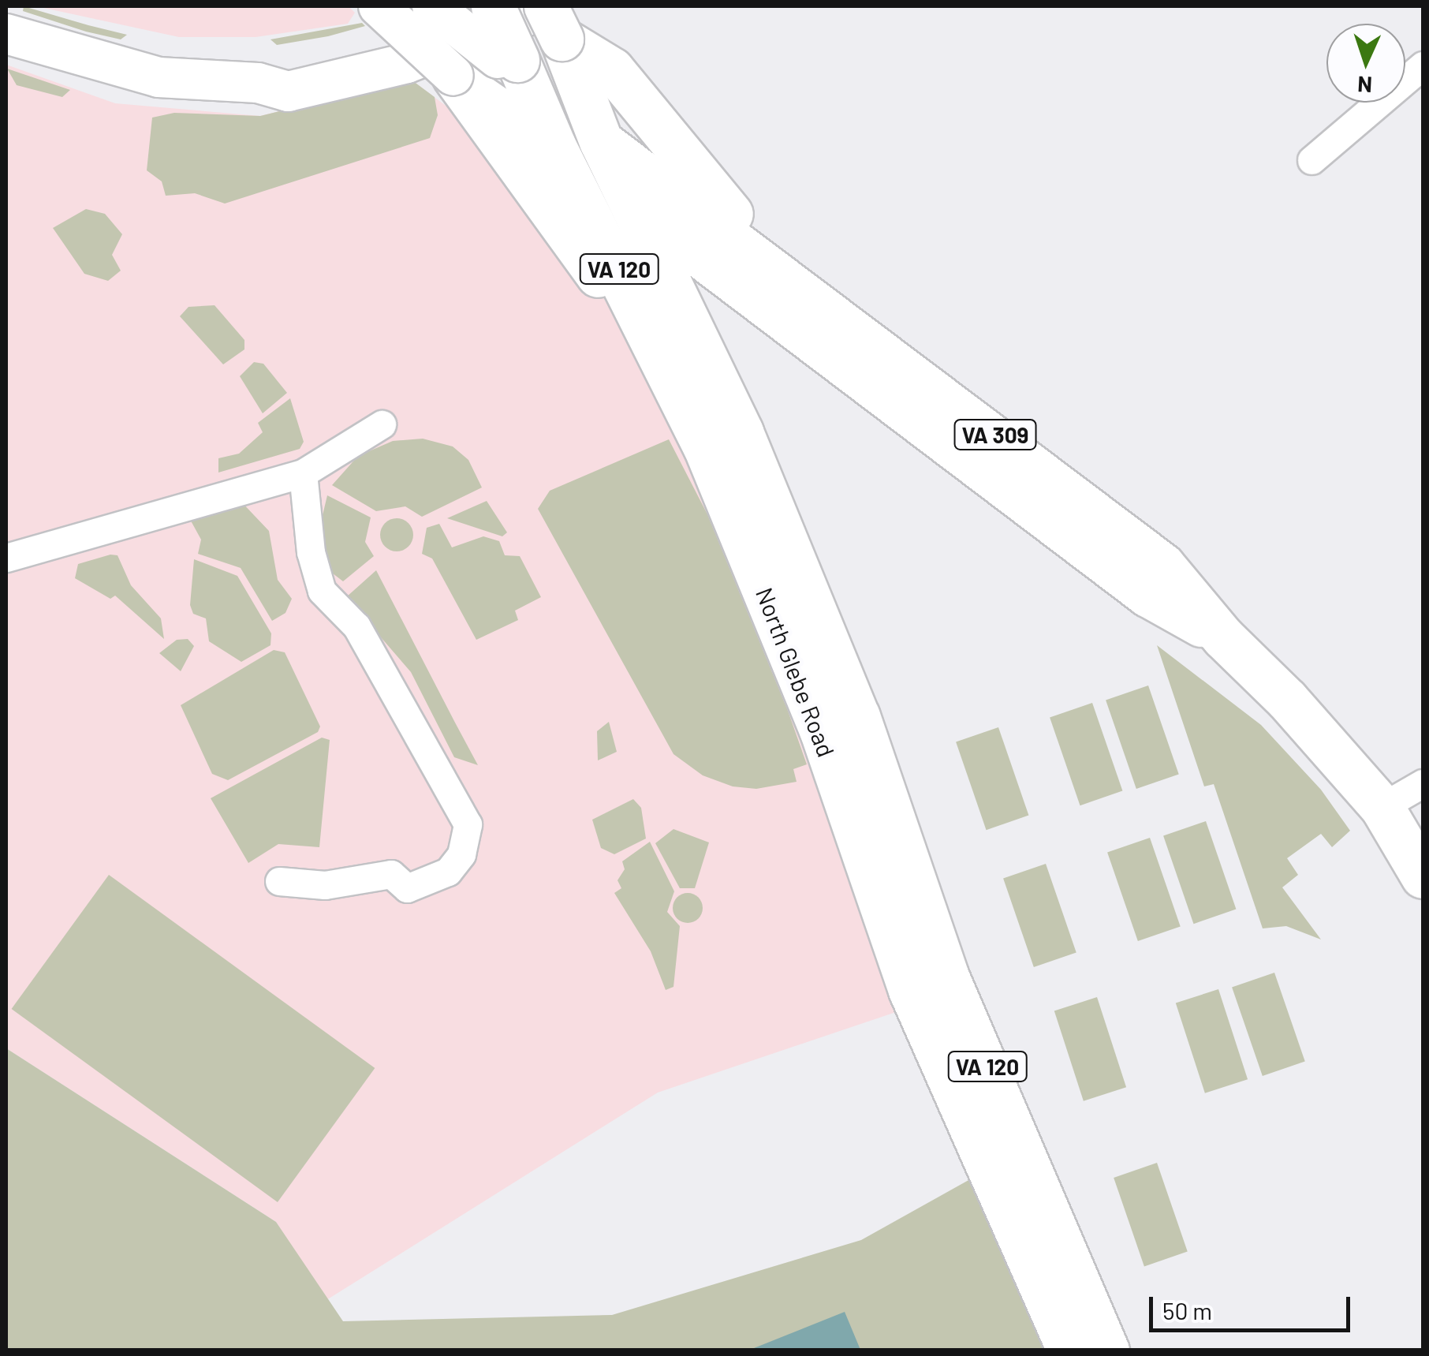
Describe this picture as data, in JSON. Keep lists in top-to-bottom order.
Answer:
{
  "streets": {
    "main road": ["VA 120", "VA 309", "North Glebe Road"]
  },
  "crossings": [
    ["VA 309", "North Glebe Road"]
  ],
  "scale_bar": "50 m",
  "north": "bottom"
}
